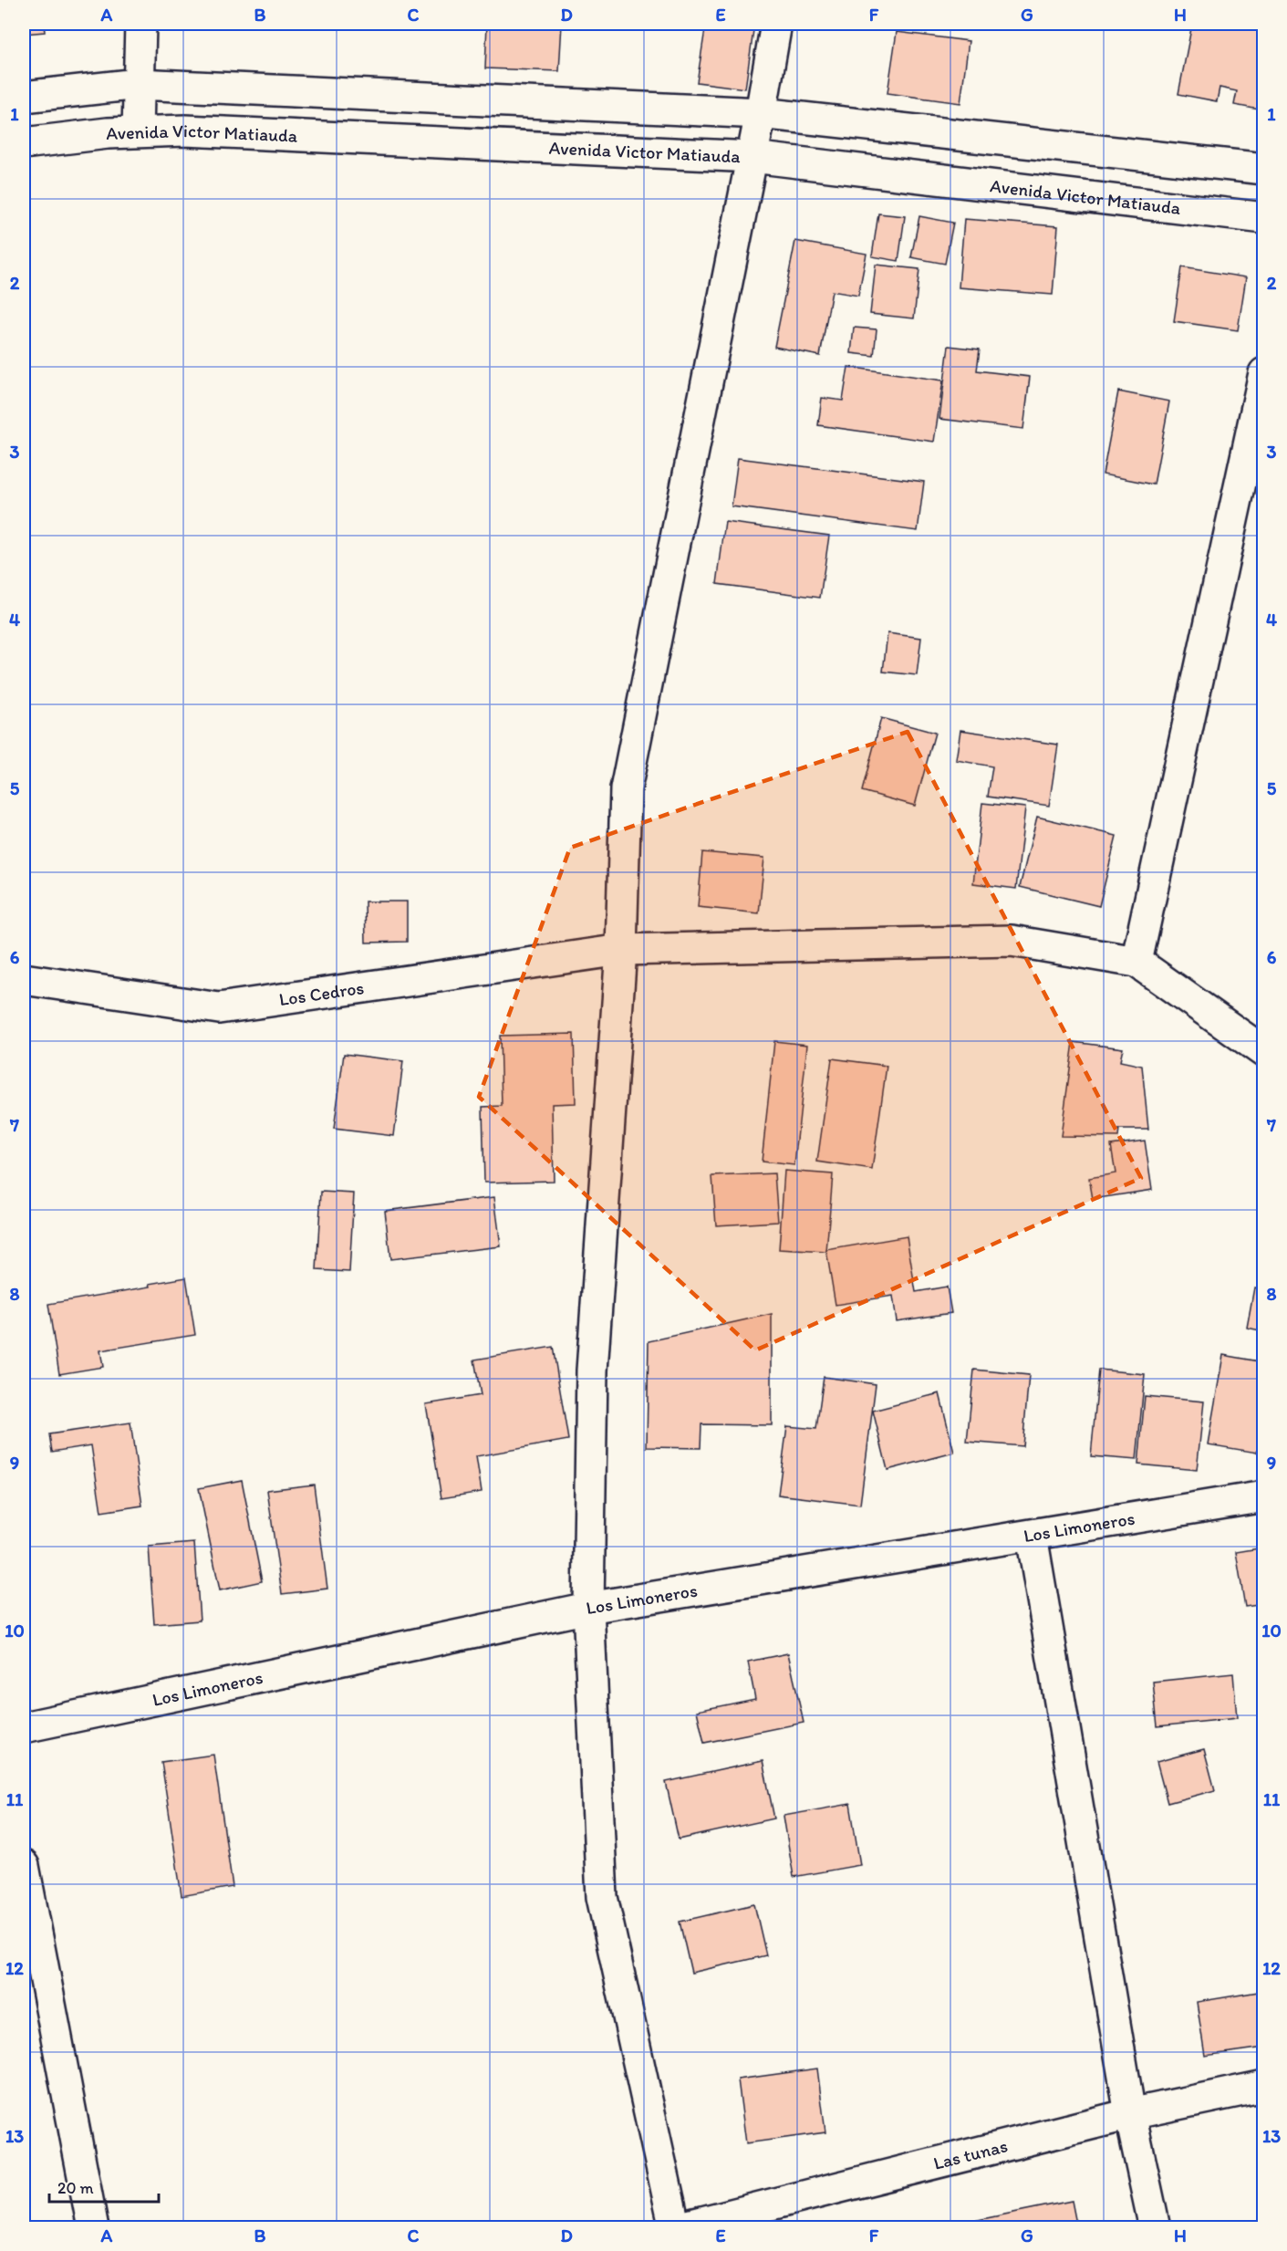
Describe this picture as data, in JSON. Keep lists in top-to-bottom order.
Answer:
{
  "streets": {
    "street": [
      "Avenida Victor Matiauda",
      "Los Cedros",
      "Los Limoneros",
      "Las tunas"
    ]
  },
  "scale_bar": "20 m",
  "grid": {
    "columns": [
      "A",
      "B",
      "C",
      "D",
      "E",
      "F",
      "G",
      "H"
    ],
    "rows": [
      "1",
      "2",
      "3",
      "4",
      "5",
      "6",
      "7",
      "8",
      "9",
      "10",
      "11",
      "12",
      "13"
    ]
  }
}
